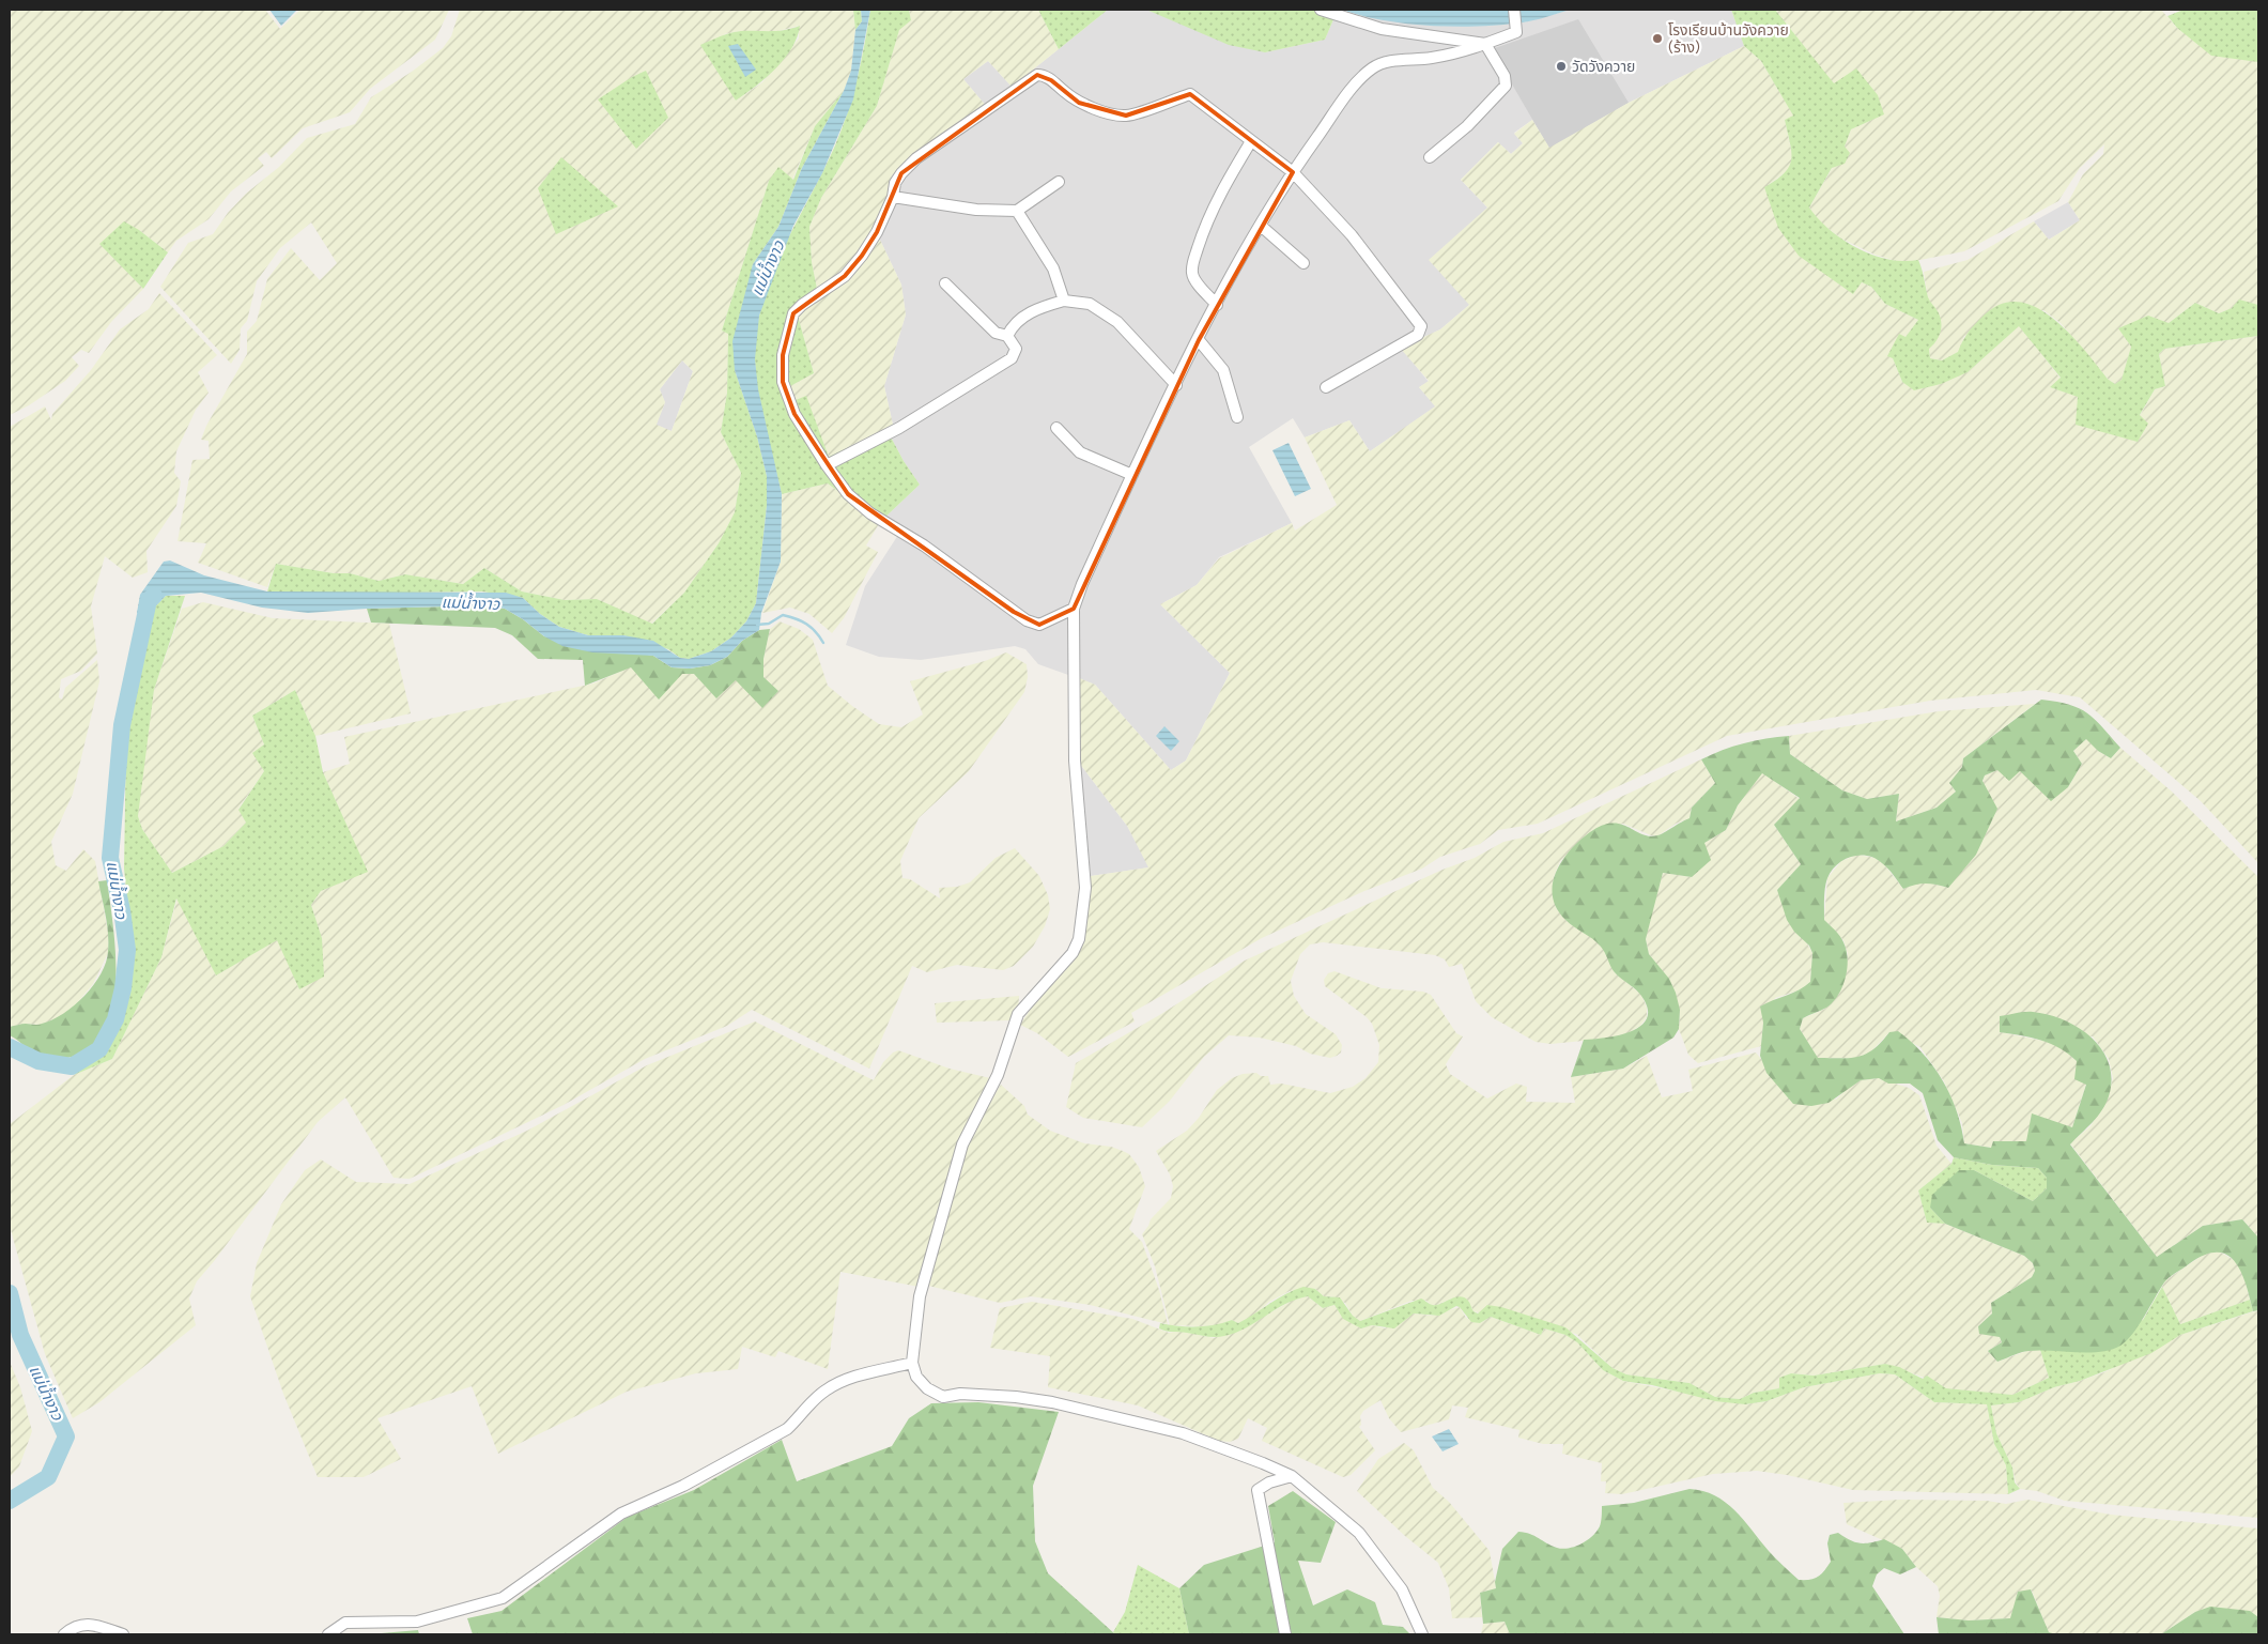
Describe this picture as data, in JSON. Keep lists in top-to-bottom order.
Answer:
{
  "water": ["แม่น้ำงาว"],
  "places": ["โรงเรียนบ้านวังควาย (ร้าง)", "วัดวังควาย"]
}
